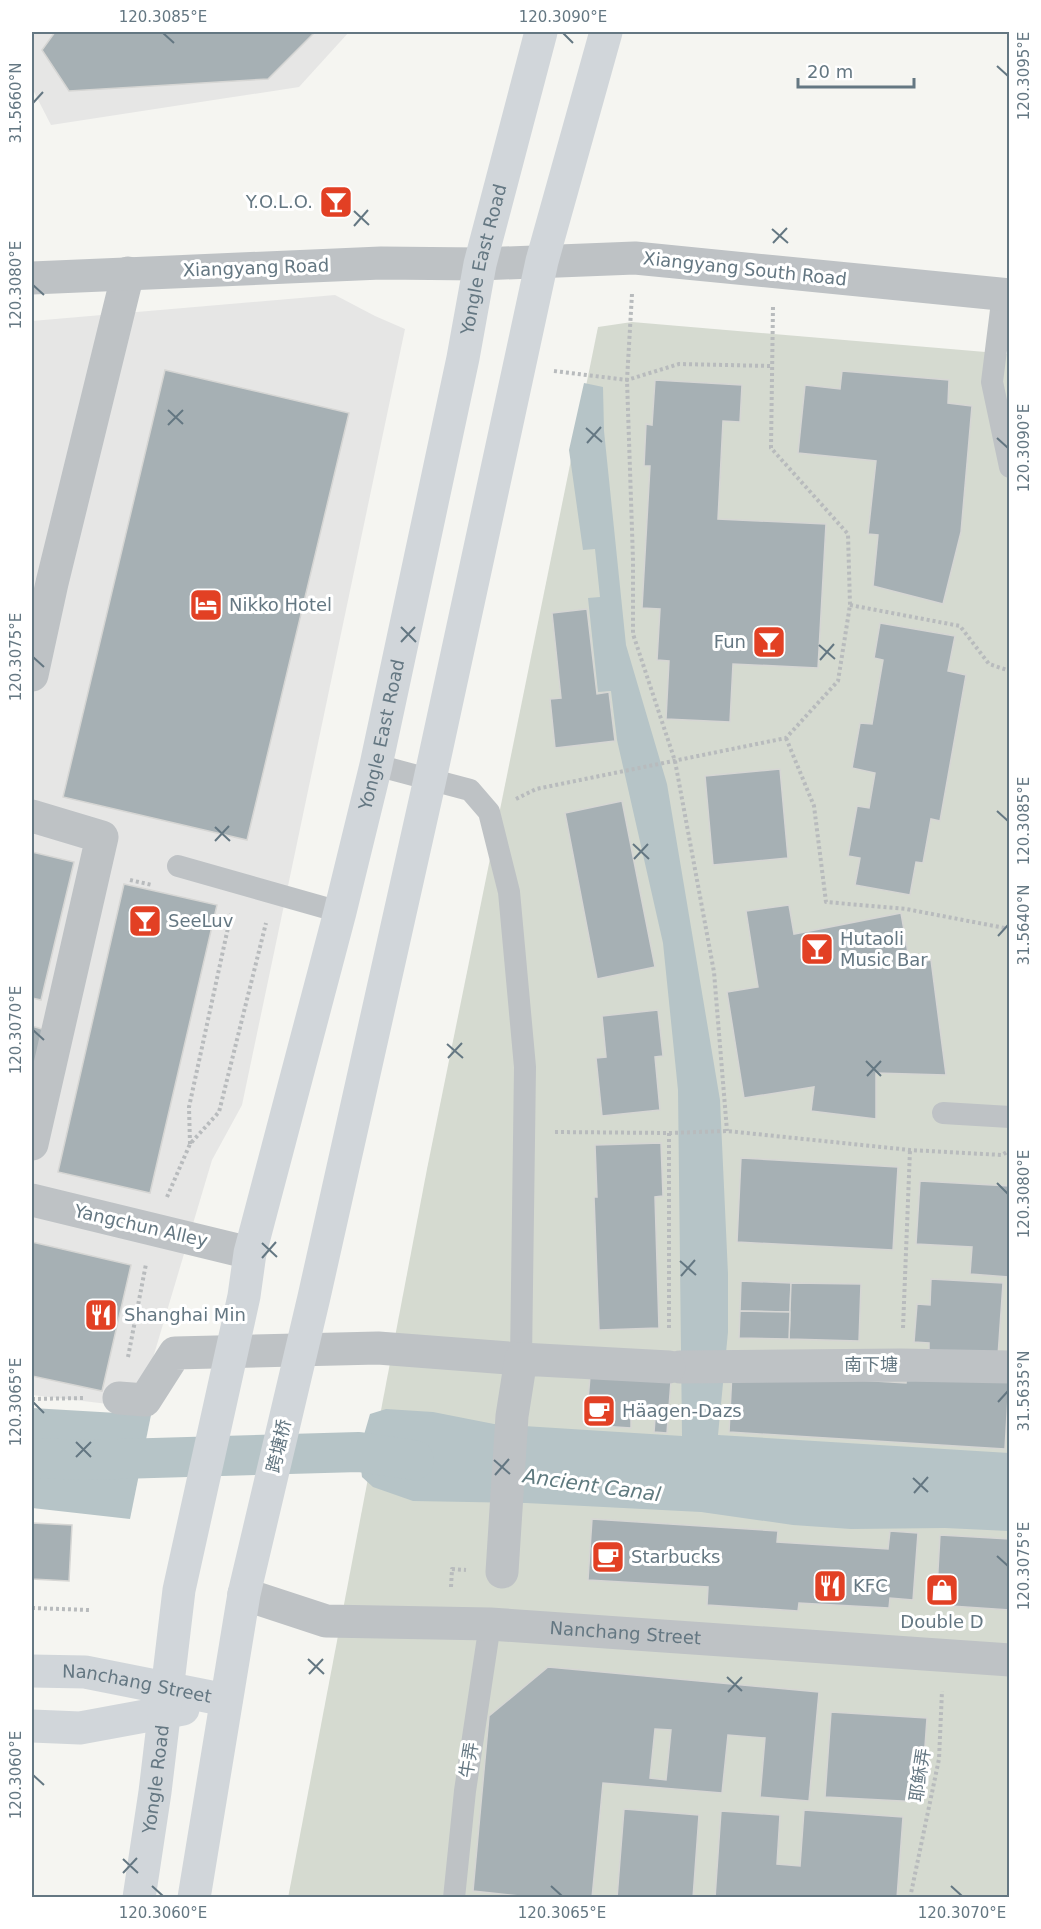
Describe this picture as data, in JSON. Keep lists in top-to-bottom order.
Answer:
{
  "streets": {
    "main road": [
      "Yongle East Road",
      "跨塘桥",
      "Nanchang Street",
      "Yongle Road"
    ],
    "street": [
      "Xiangyang Road",
      "Xiangyang South Road",
      "Yangchun Alley",
      "南下塘"
    ],
    "lane": ["牛弄"],
    "path": ["耶稣弄"]
  },
  "crossings": [
    ["Yongle East Road", "Xiangyang Road"],
    ["Yongle East Road", "Xiangyang South Road"],
    ["Yongle East Road", "Yangchun Alley"],
    ["Yongle East Road", "Yongle Road"],
    ["Xiangyang Road", "Xiangyang South Road"],
    ["跨塘桥", "Nanchang Street"],
    ["Nanchang Street", "牛弄"],
    ["Nanchang Street", "耶稣弄"],
    ["Nanchang Street", "Yongle Road"]
  ],
  "water": ["Ancient Canal"],
  "places": {
    "bar": [
      "Y.O.L.O.",
      "Fun",
      "SeeLuv",
      "Hutaoli Music Bar"
    ],
    "hotel": ["Nikko Hotel"],
    "restaurant": ["Shanghai Min", "KFC"],
    "cafe": ["Häagen-Dazs", "Starbucks"],
    "shop": ["Double D"]
  },
  "scale_bar": "20 m",
  "coordinates": [
    "120.3085°E",
    "120.3090°E",
    "120.3095°E",
    "31.5660°N",
    "120.3080°E",
    "120.3075°E",
    "31.5640°N",
    "120.3070°E",
    "31.5635°N",
    "120.3065°E",
    "120.3060°E"
  ]
}
